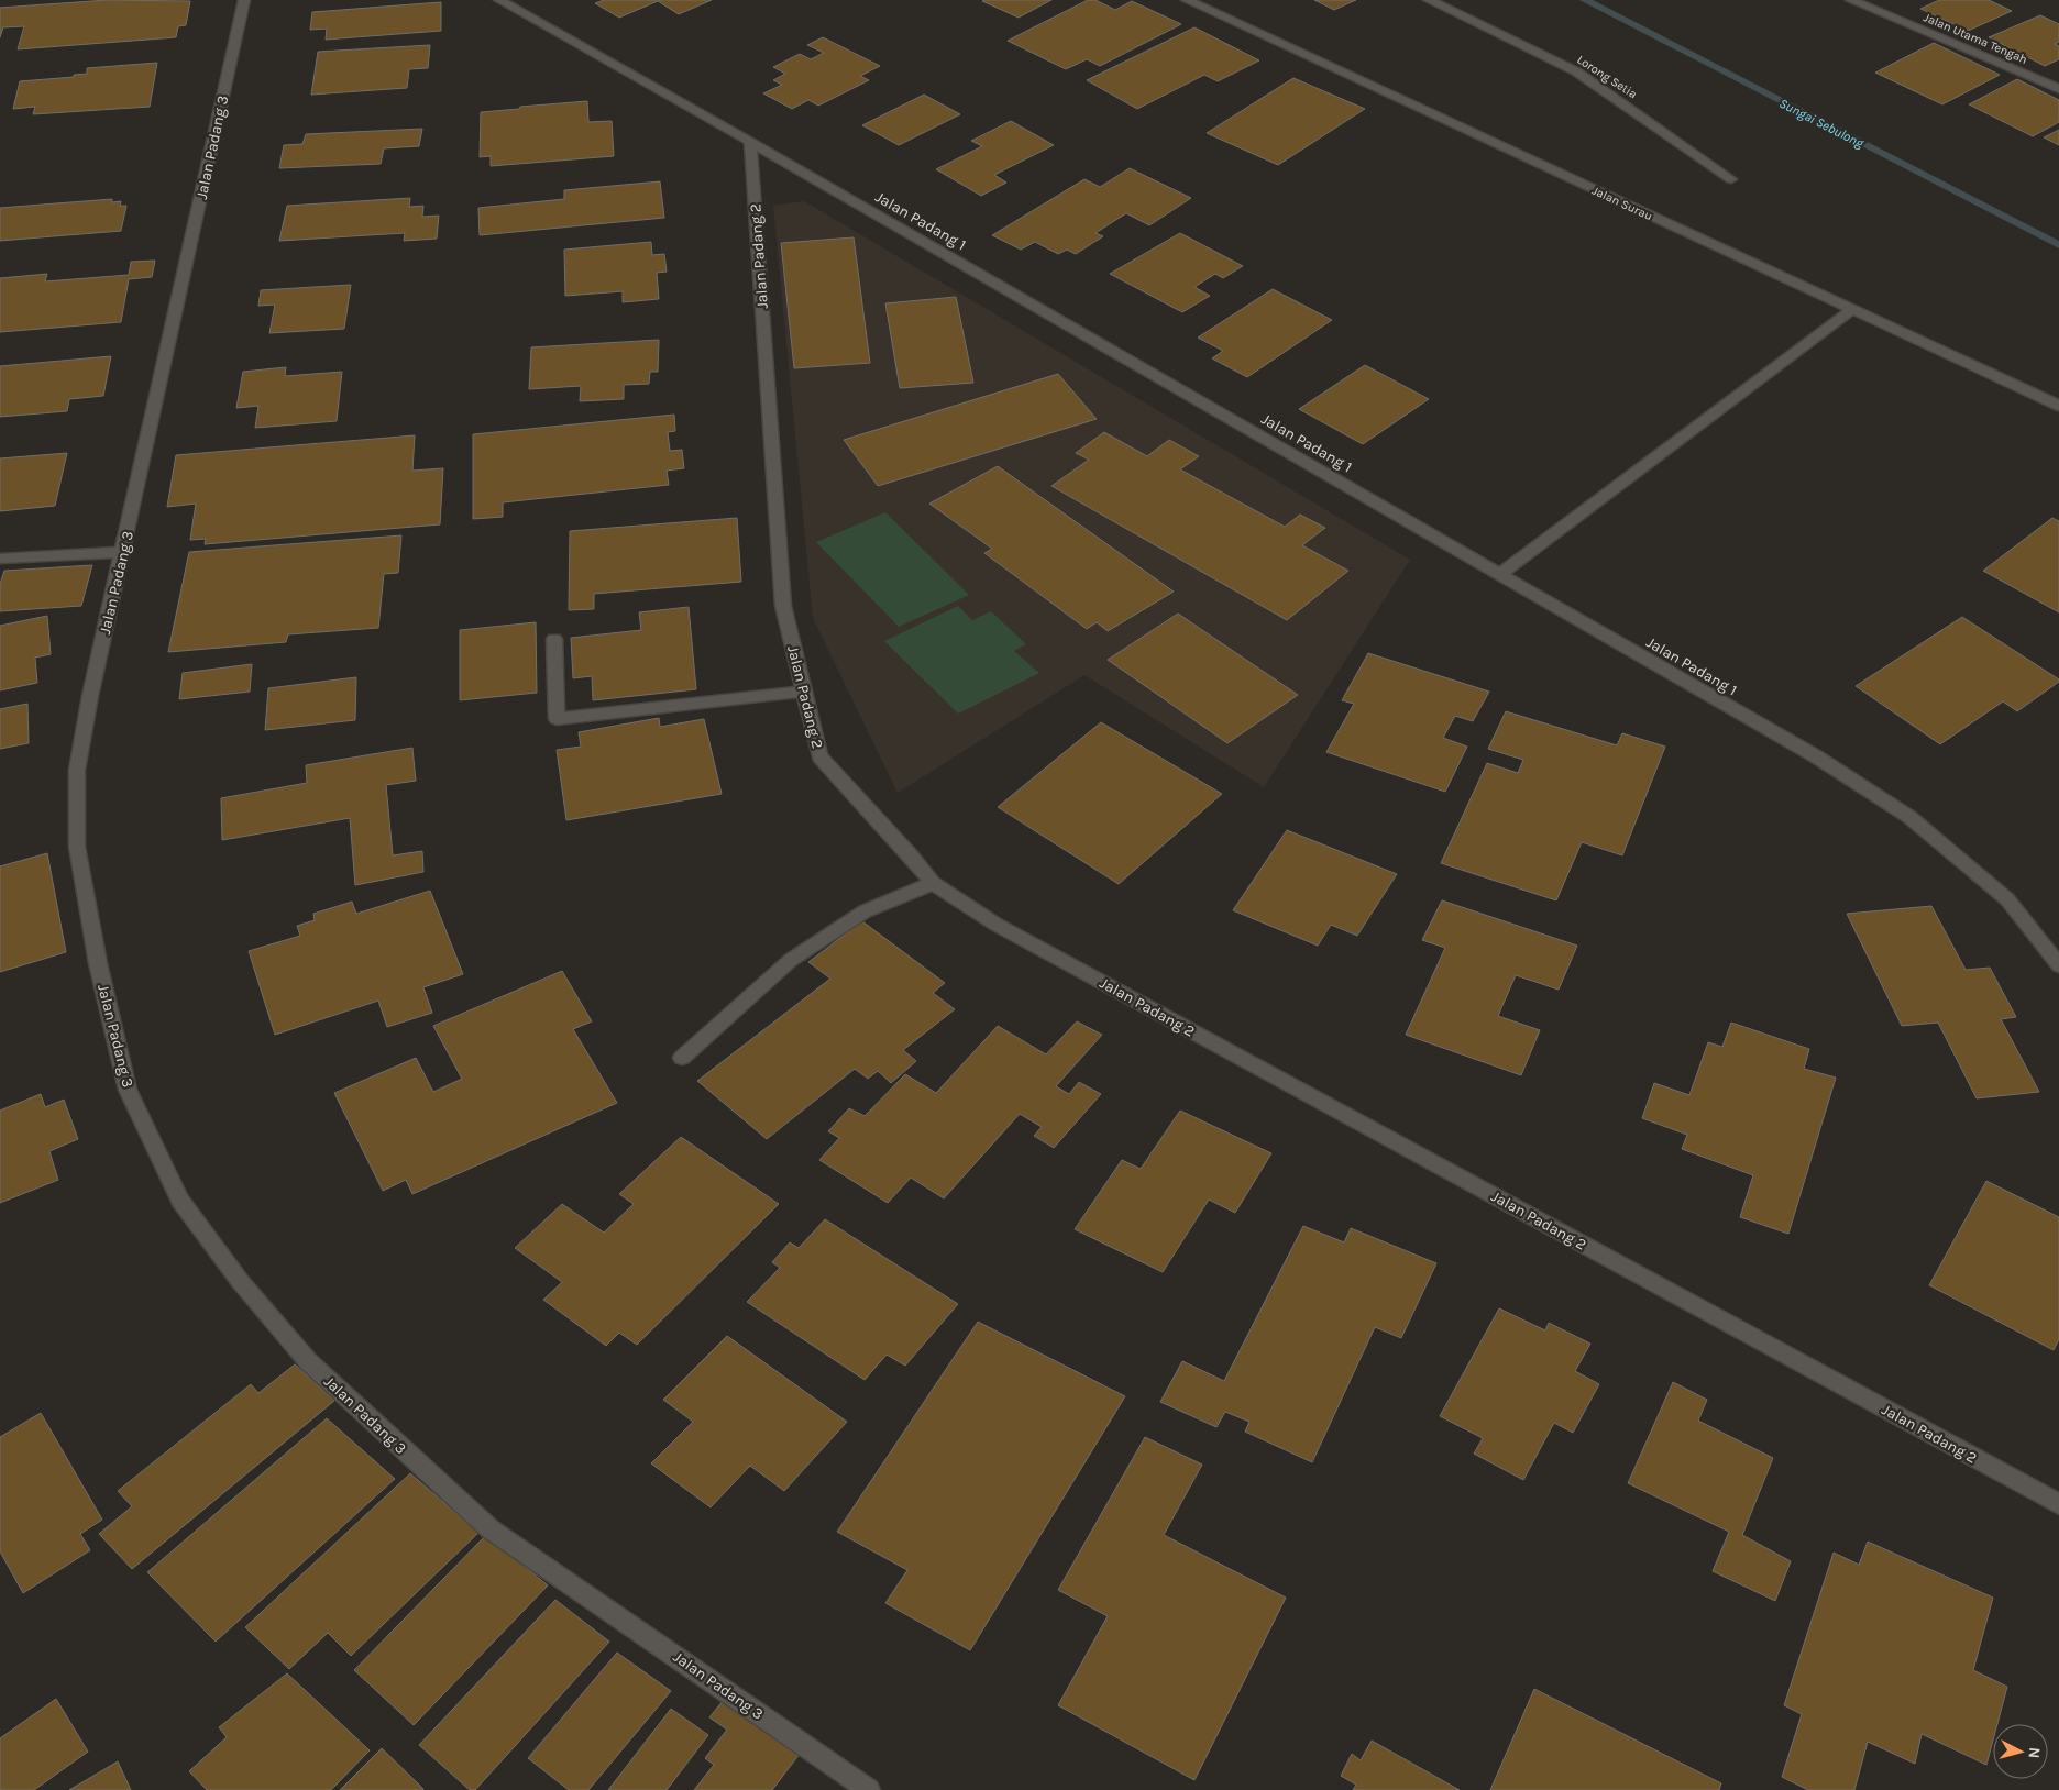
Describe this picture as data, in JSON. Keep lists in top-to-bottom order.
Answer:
{
  "streets": {
    "street": [
      "Jalan Utama Tengah",
      "Lorong Setia",
      "Jalan Padang 3",
      "Jalan Surau",
      "Jalan Padang 1",
      "Jalan Padang 2"
    ]
  },
  "crossings": [
    ["Jalan Padang 1", "Jalan Padang 2"]
  ],
  "water": ["Sungai Sebulong"],
  "north": "right"
}
